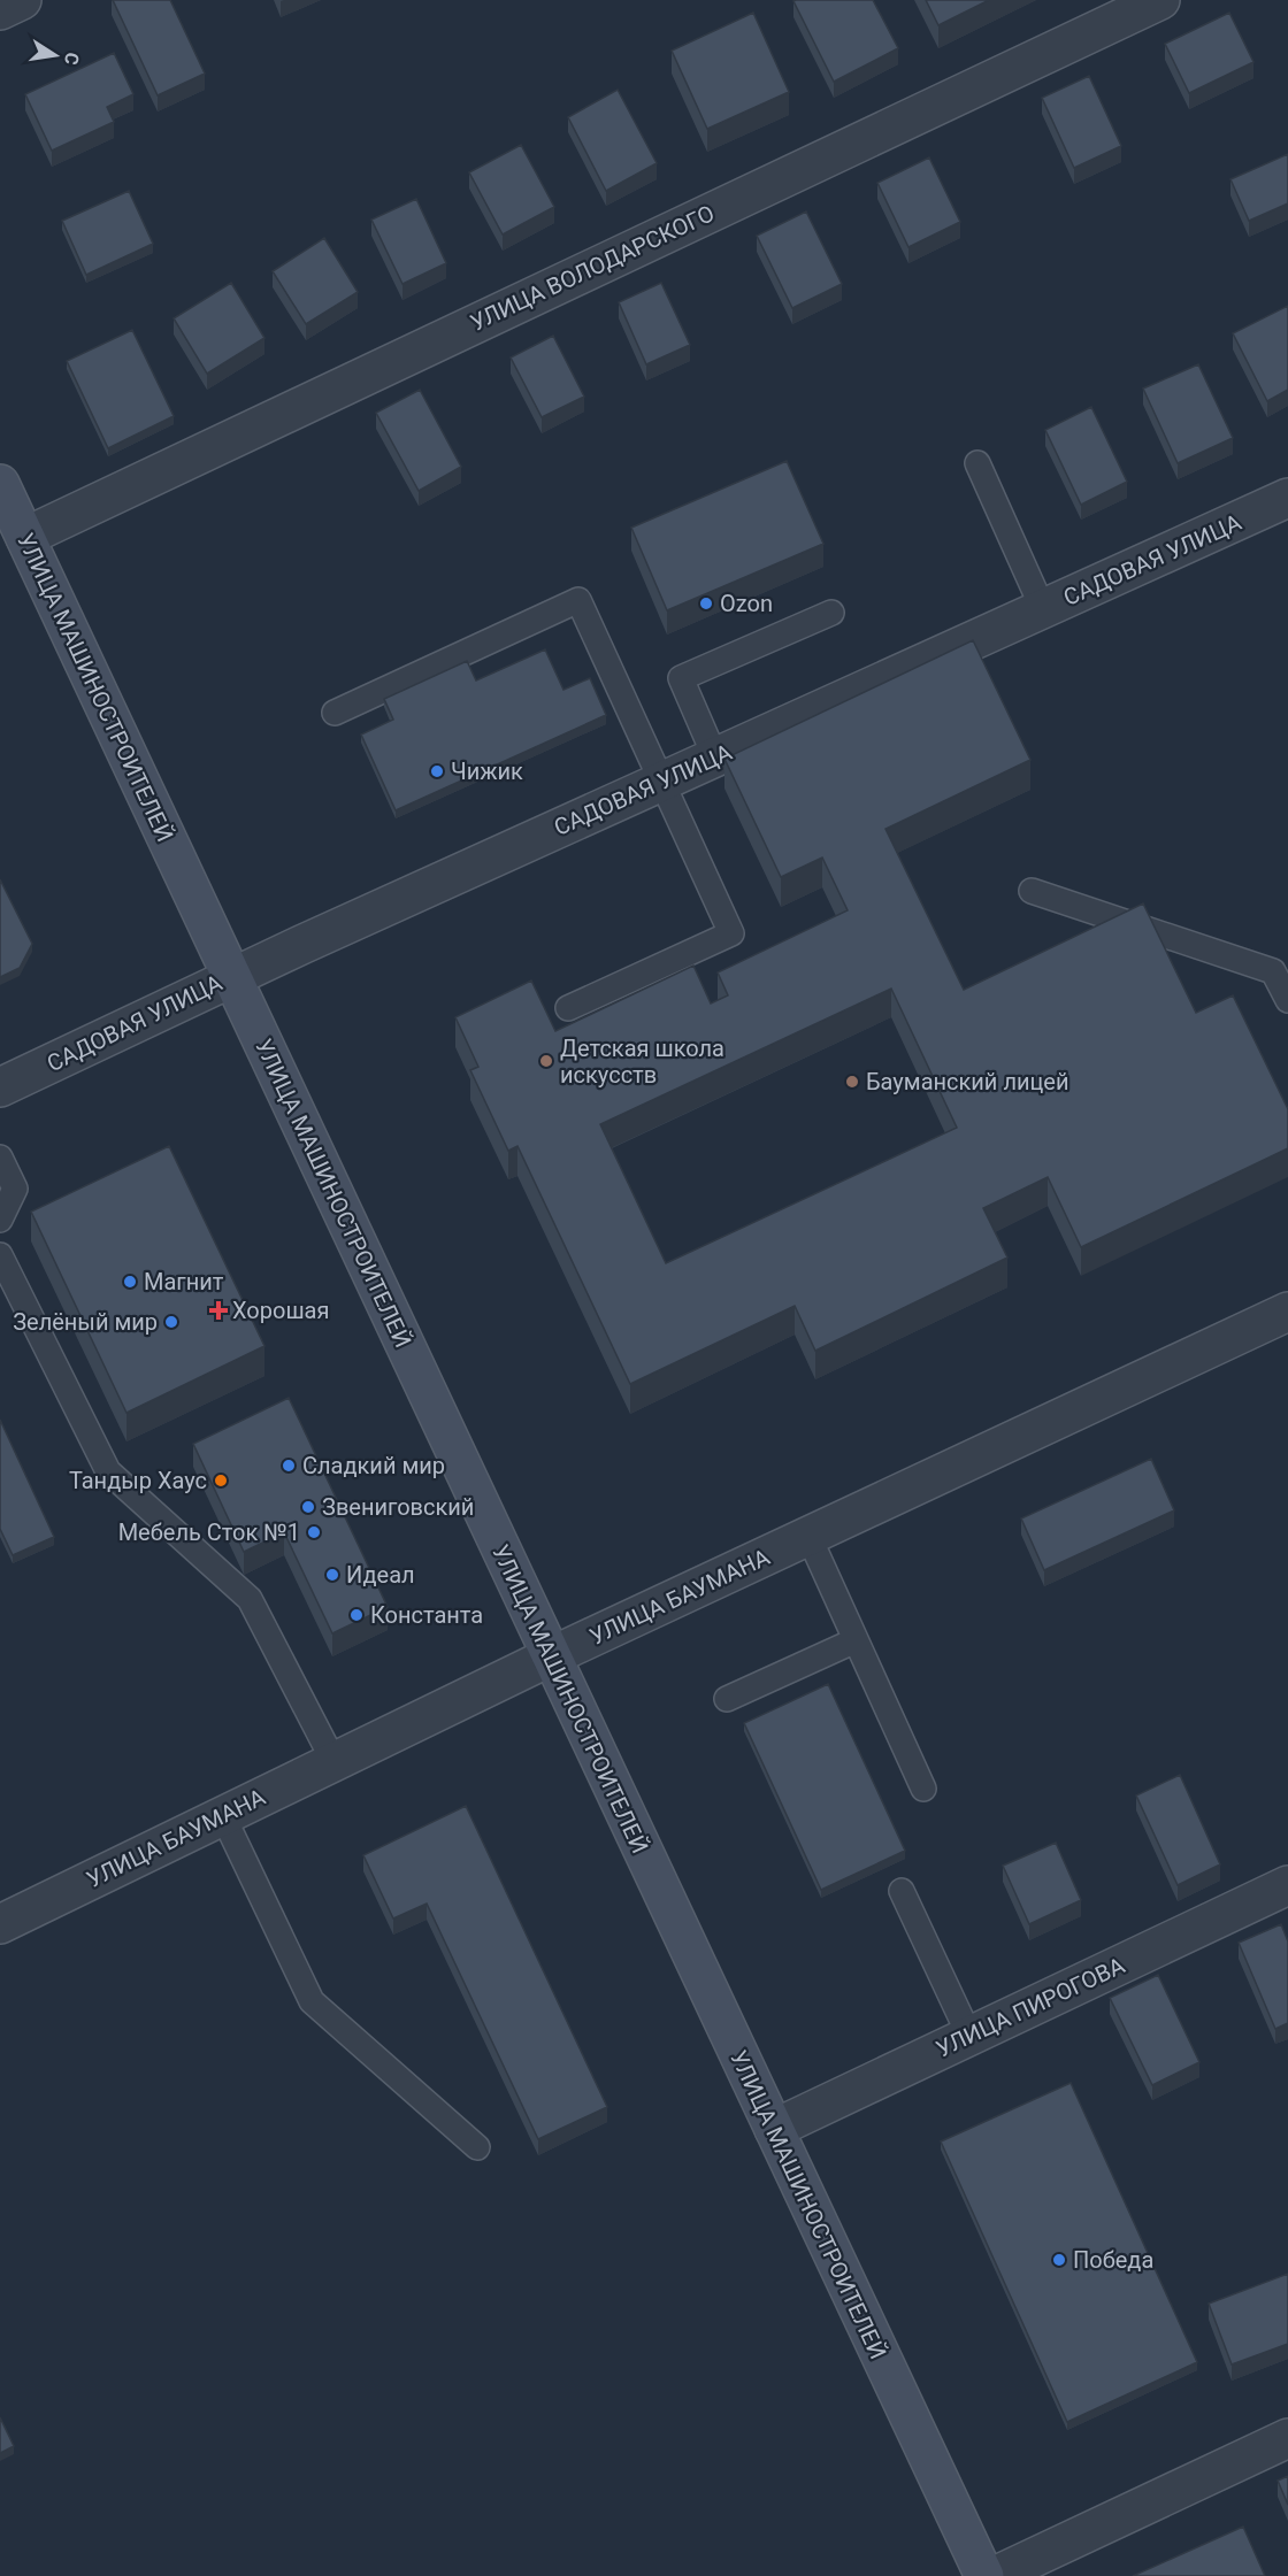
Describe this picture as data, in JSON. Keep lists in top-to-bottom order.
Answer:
{
  "streets": {
    "main road": ["УЛИЦА МАШИНОСТРОИТЕЛЕЙ"],
    "street": [
      "УЛИЦА ВОЛОДАРСКОГО",
      "САДОВАЯ УЛИЦА",
      "УЛИЦА БАУМАНА",
      "УЛИЦА ПИРОГОВА"
    ]
  },
  "crossings": [
    ["УЛИЦА ВОЛОДАРСКОГО", "УЛИЦА МАШИНОСТРОИТЕЛЕЙ"],
    ["САДОВАЯ УЛИЦА", "УЛИЦА МАШИНОСТРОИТЕЛЕЙ"],
    ["УЛИЦА МАШИНОСТРОИТЕЛЕЙ", "УЛИЦА БАУМАНА"],
    ["УЛИЦА МАШИНОСТРОИТЕЛЕЙ", "УЛИЦА ПИРОГОВА"]
  ],
  "places": {
    "other": [
      "Ozon",
      "Чижик",
      "Детская школа искусств",
      "Бауманский лицей",
      "Магнит",
      "Зелёный мир",
      "Сладкий мир",
      "Тандыр Хаус",
      "Звениговский",
      "Мебель Сток №1",
      "Идеал",
      "Константа",
      "Победа"
    ],
    "health": ["Хорошая"]
  },
  "north": "right"
}
